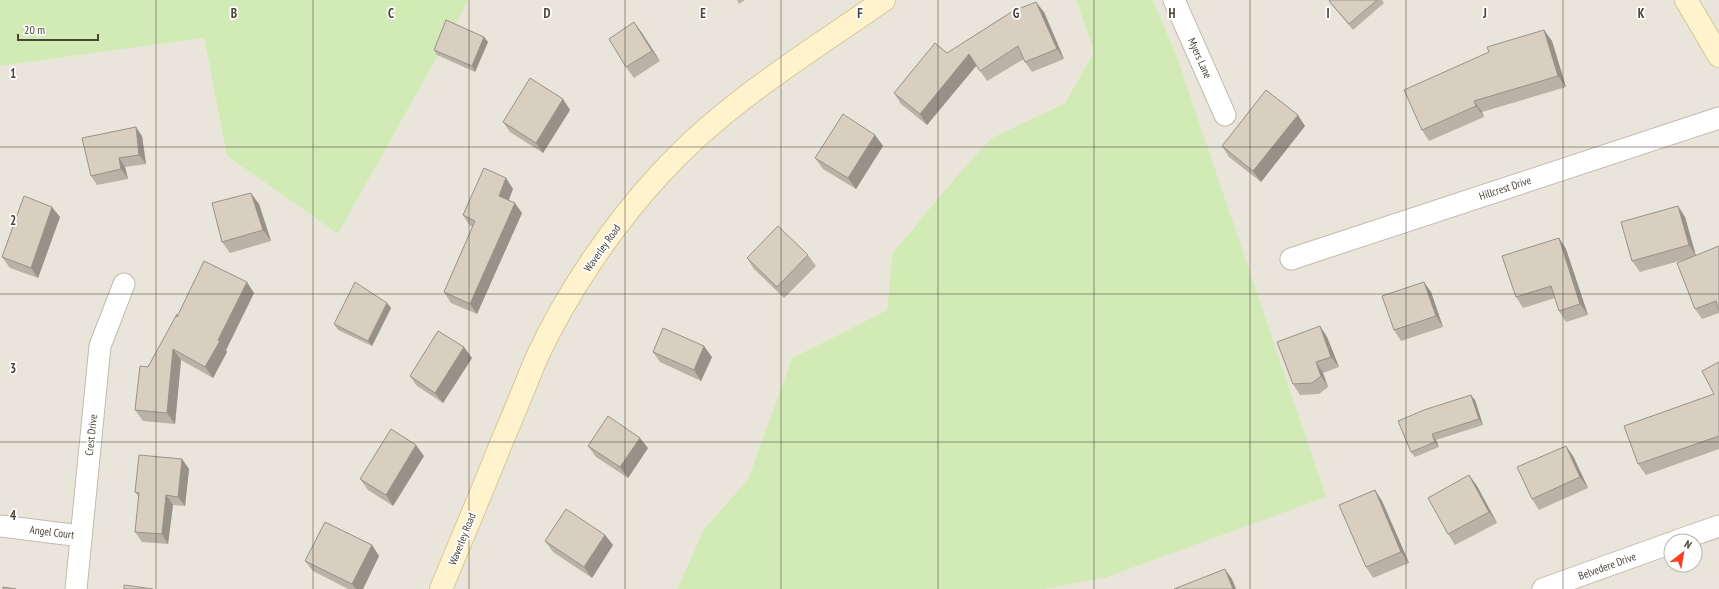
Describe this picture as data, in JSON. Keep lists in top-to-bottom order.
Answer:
{
  "streets": {
    "main road": ["Waverley Road"],
    "street": [
      "Myers Lane",
      "Hillcrest Drive",
      "Crest Drive",
      "Angel Court",
      "Belvedere Drive"
    ]
  },
  "crossings": [
    ["Crest Drive", "Angel Court"]
  ],
  "scale_bar": "20 m",
  "north": "top right",
  "grid": {
    "columns": [
      "B",
      "C",
      "D",
      "E",
      "F",
      "G",
      "H",
      "I",
      "J",
      "K"
    ],
    "rows": [
      "1",
      "2",
      "3",
      "4"
    ]
  }
}
